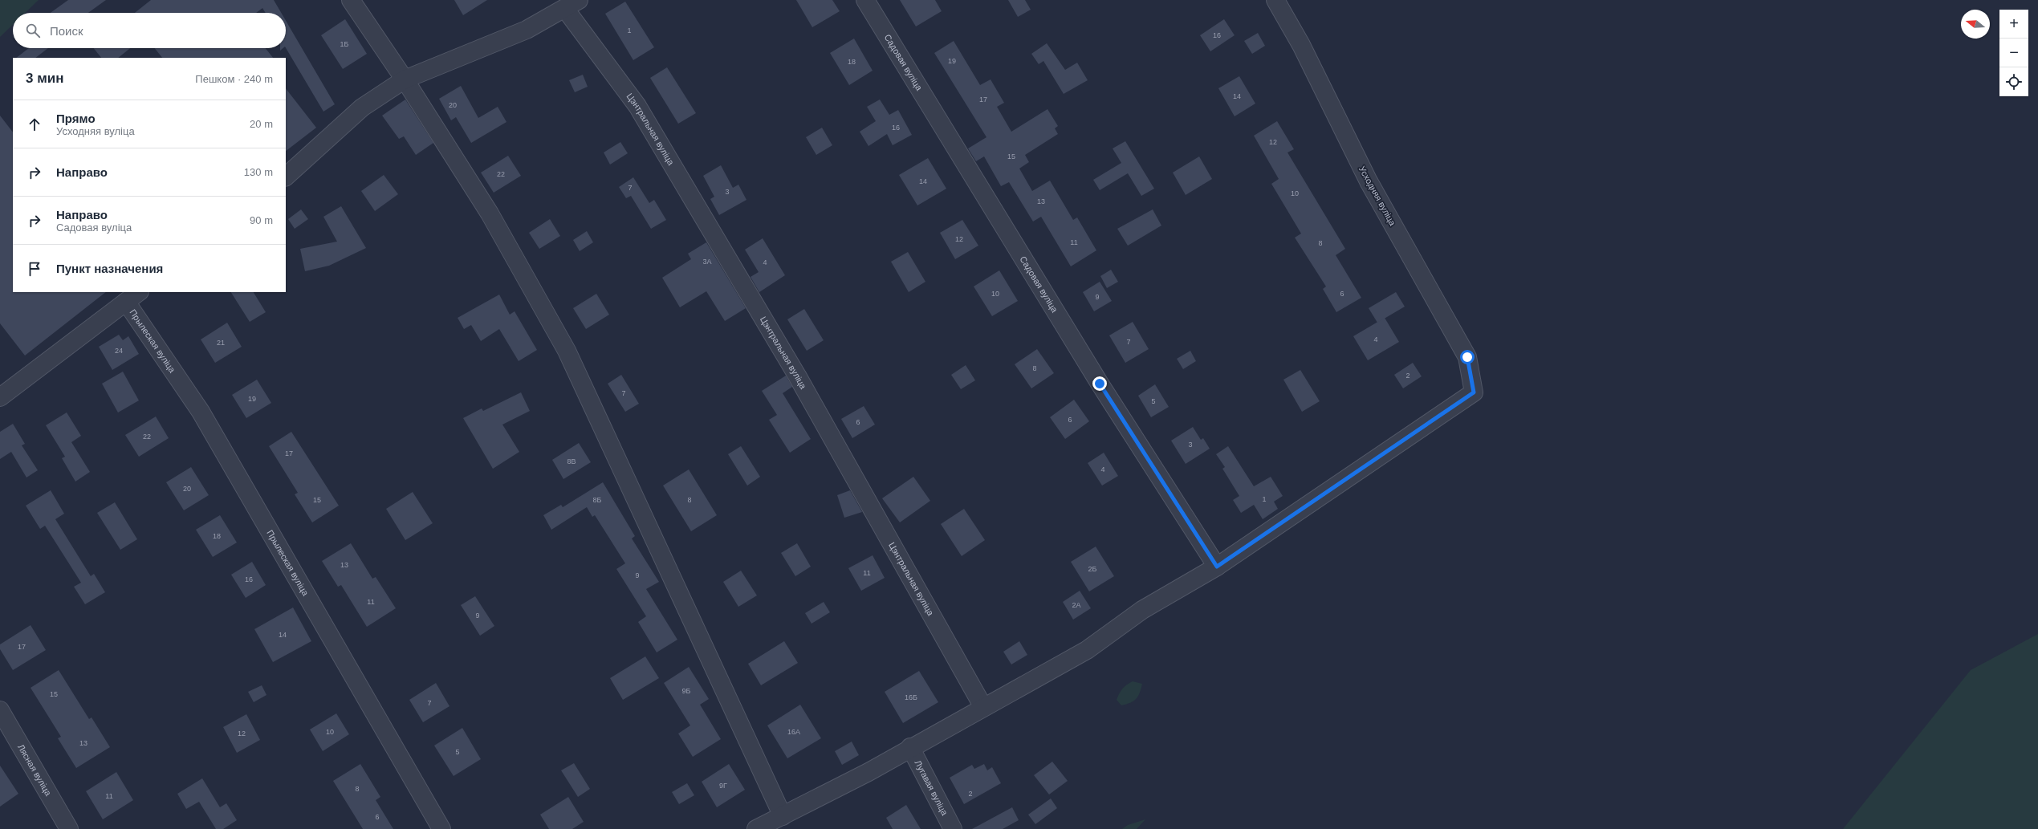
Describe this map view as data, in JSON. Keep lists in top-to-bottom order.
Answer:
{
  "streets": {
    "street": [
      "Садовая вуліца",
      "Цэнтральная вуліца",
      "Усходняя вуліца",
      "Прылеская вуліца",
      "Лясная вуліца",
      "Лугавая вуліца"
    ]
  },
  "crossings": [
    ["Садовая вуліца", "Усходняя вуліца"]
  ],
  "house_numbers": [
    "1",
    "16",
    "1Б",
    "19",
    "18",
    "14",
    "17",
    "20",
    "16",
    "12",
    "15",
    "22",
    "14",
    "7",
    "3",
    "10",
    "13",
    "12",
    "11",
    "8",
    "3А",
    "4",
    "10",
    "6",
    "9",
    "4",
    "7",
    "21",
    "24",
    "8",
    "2",
    "7",
    "19",
    "5",
    "6",
    "6",
    "22",
    "3",
    "17",
    "8В",
    "4",
    "20",
    "1",
    "15",
    "8Б",
    "8",
    "18",
    "13",
    "2Б",
    "11",
    "9",
    "16",
    "11",
    "2А",
    "9",
    "14",
    "17",
    "9Б",
    "15",
    "16Б",
    "7",
    "10",
    "16А",
    "12",
    "13",
    "5",
    "9Г",
    "8",
    "2",
    "11",
    "6"
  ],
  "north": "left",
  "page": {
    "map_buttons": ["+", "−"],
    "search": "Поиск",
    "heading": ["3 мин", "Пешком · 240 m"],
    "list": [
      ["Прямо", "Усходняя вуліца", "20 m"],
      ["Направо", "130 m"],
      ["Направо", "Садовая вуліца", "90 m"],
      "Пункт назначения"
    ]
  }
}
